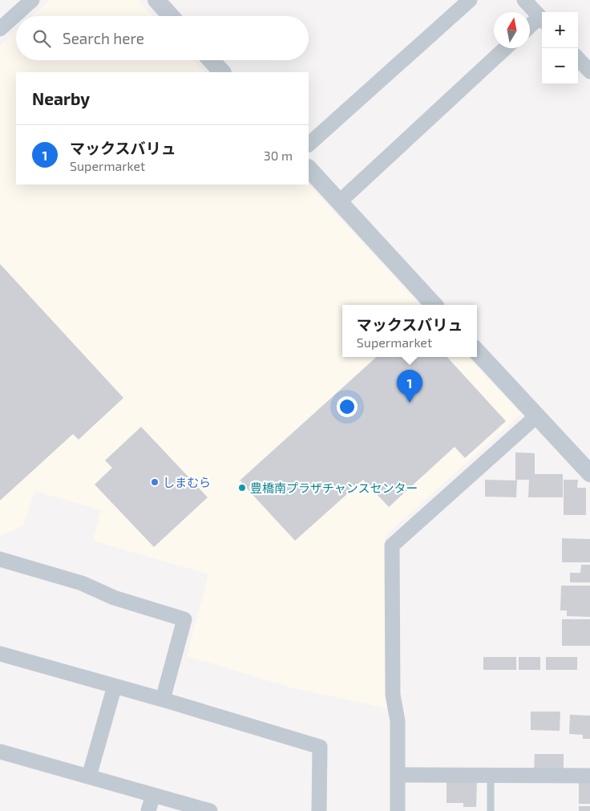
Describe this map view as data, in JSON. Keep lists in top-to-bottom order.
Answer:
{
  "places": ["しまむら", "豊橋南プラザチャンスセンター"],
  "north": "top",
  "page": {
    "map_buttons": ["+", "−"],
    "search": "Search here",
    "heading": "Nearby",
    "list": [
      {
        "mark": "1",
        "name": "マックスバリュ",
        "note": "Supermarket",
        "value": "30 m"
      }
    ],
    "popup": ["マックスバリュ", "Supermarket"],
    "pins": "1"
  }
}
